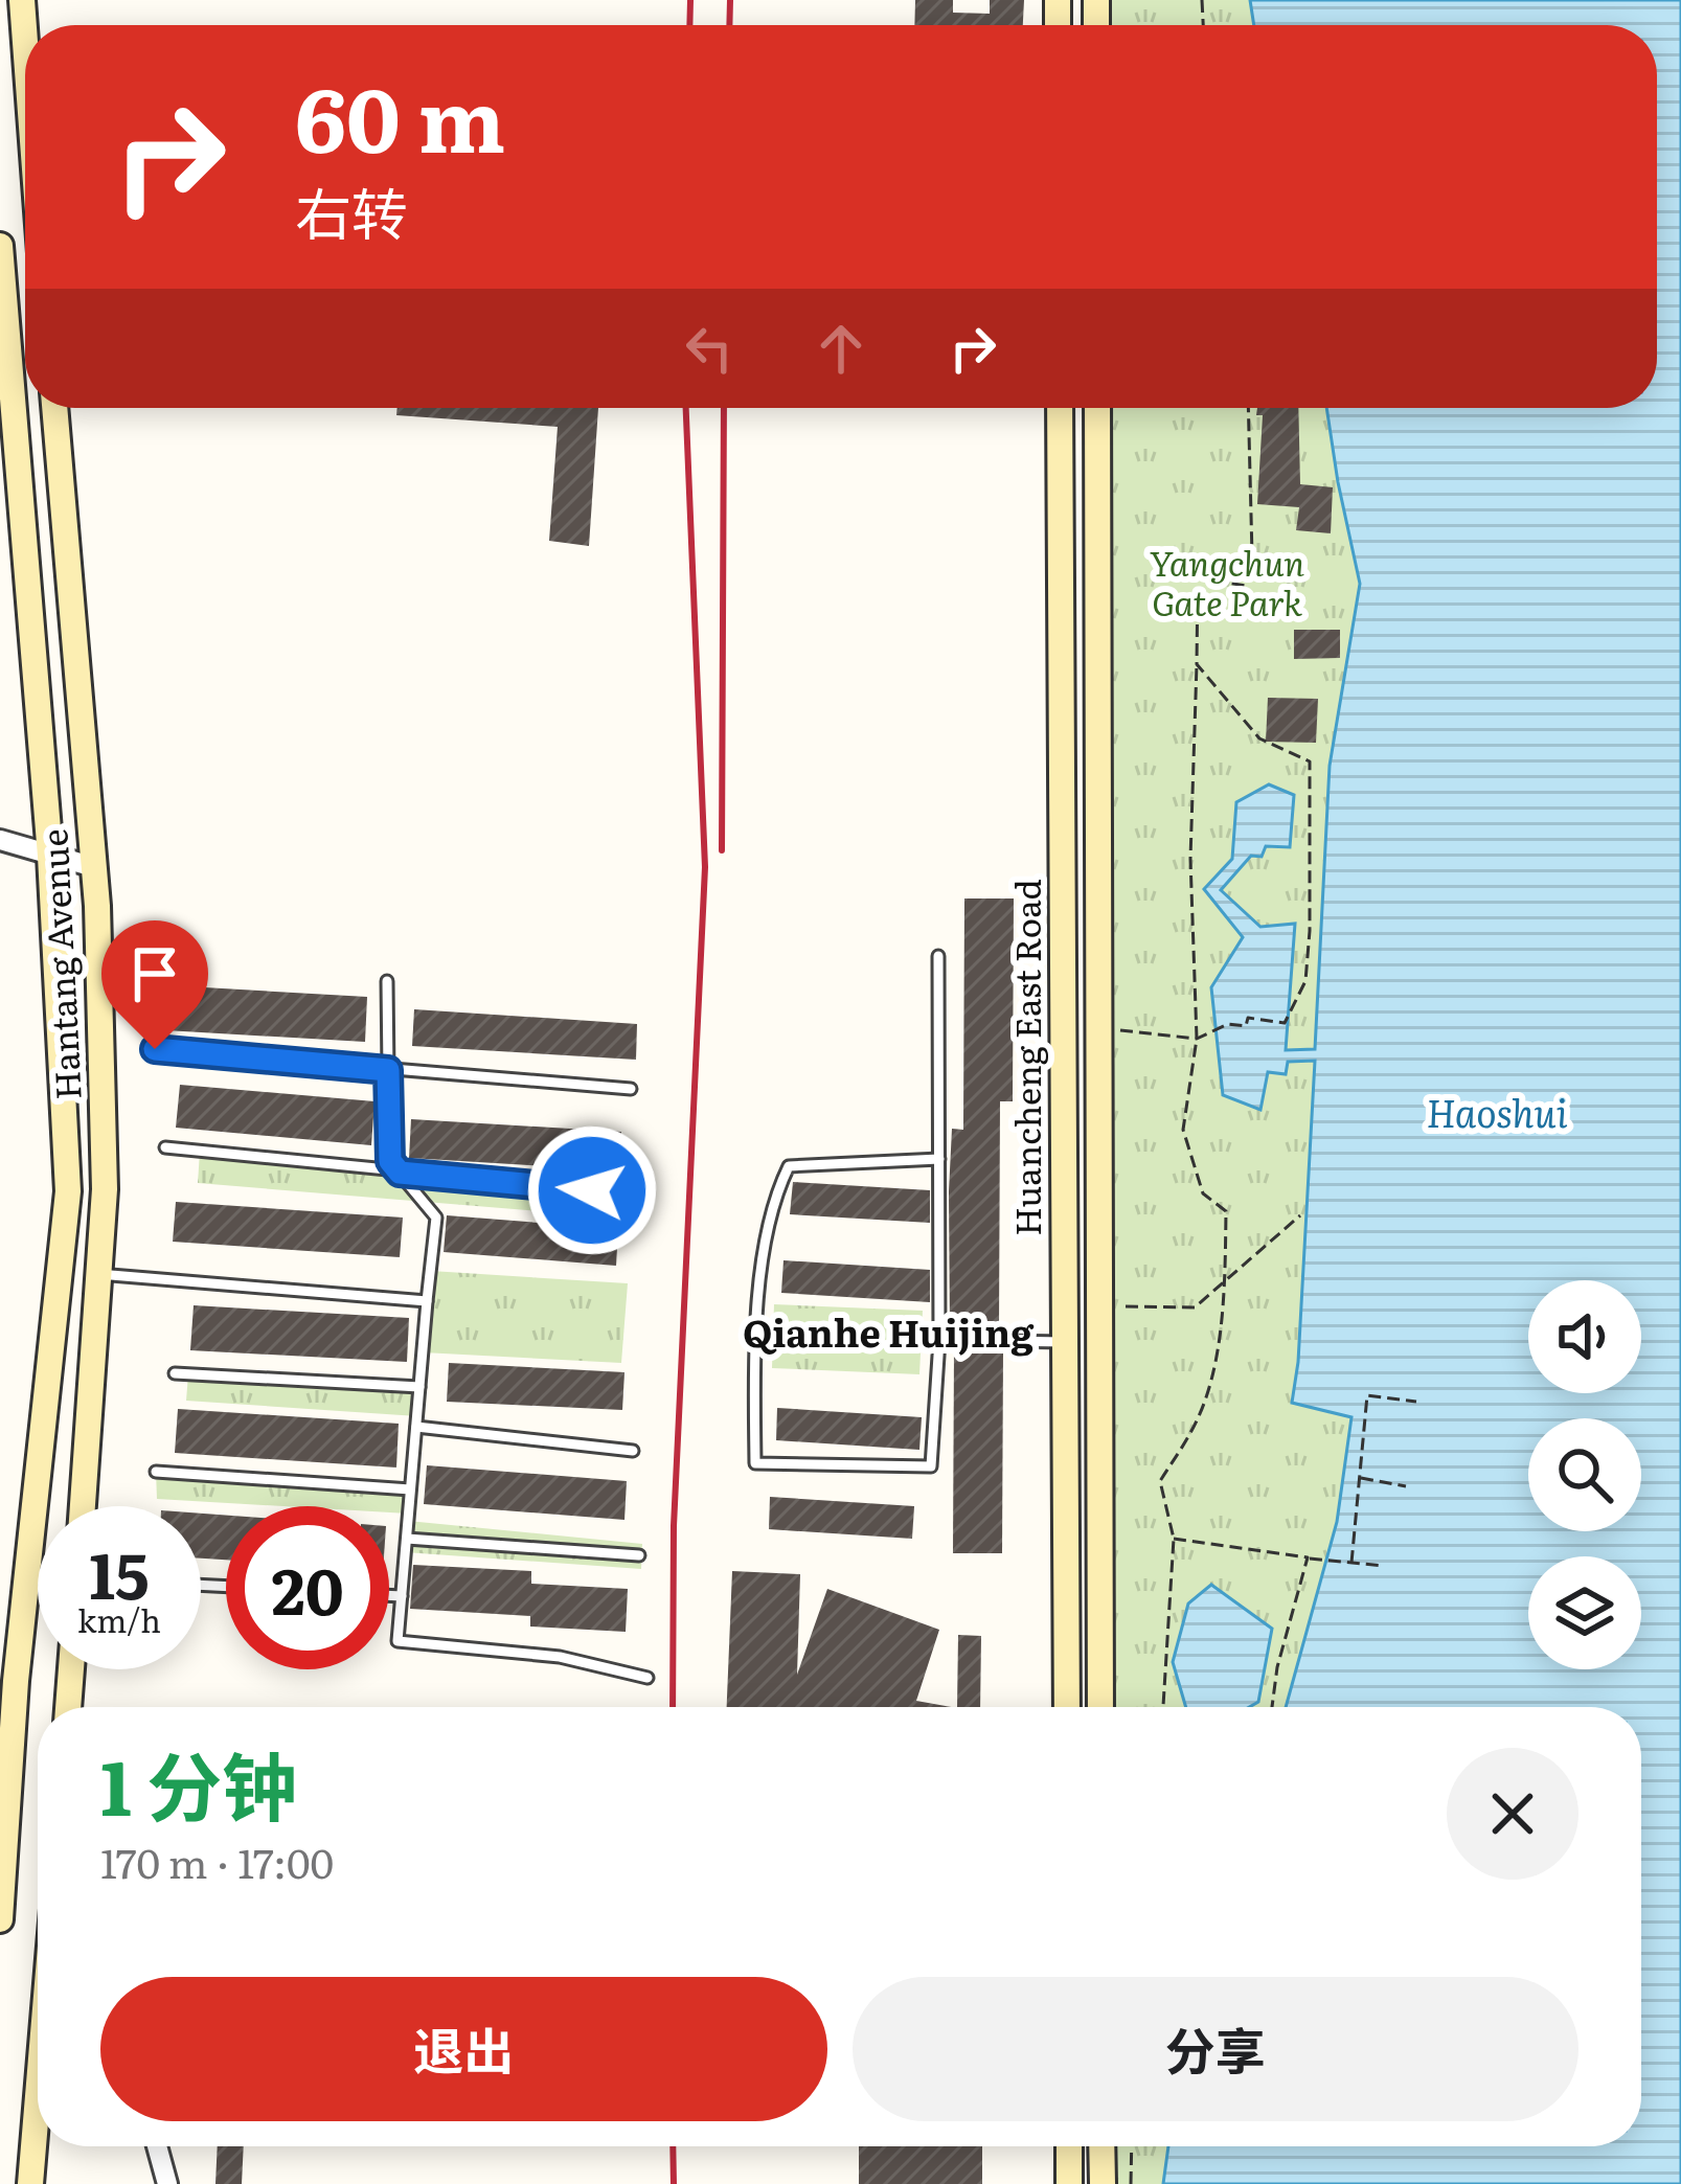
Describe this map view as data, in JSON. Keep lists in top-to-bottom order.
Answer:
{
  "streets": {
    "main road": ["Hantang Avenue", "Huancheng East Road"]
  },
  "districts": ["Qianhe Huijing"],
  "water": ["Haoshui"],
  "parks": ["Yangchun Gate Park"],
  "page": {
    "turn": ["60 m", "右转"],
    "speed": "15 km/h",
    "limit": "20",
    "heading": ["1 分钟", "170 m · 17:00"],
    "buttons": ["退出", "分享"]
  }
}
